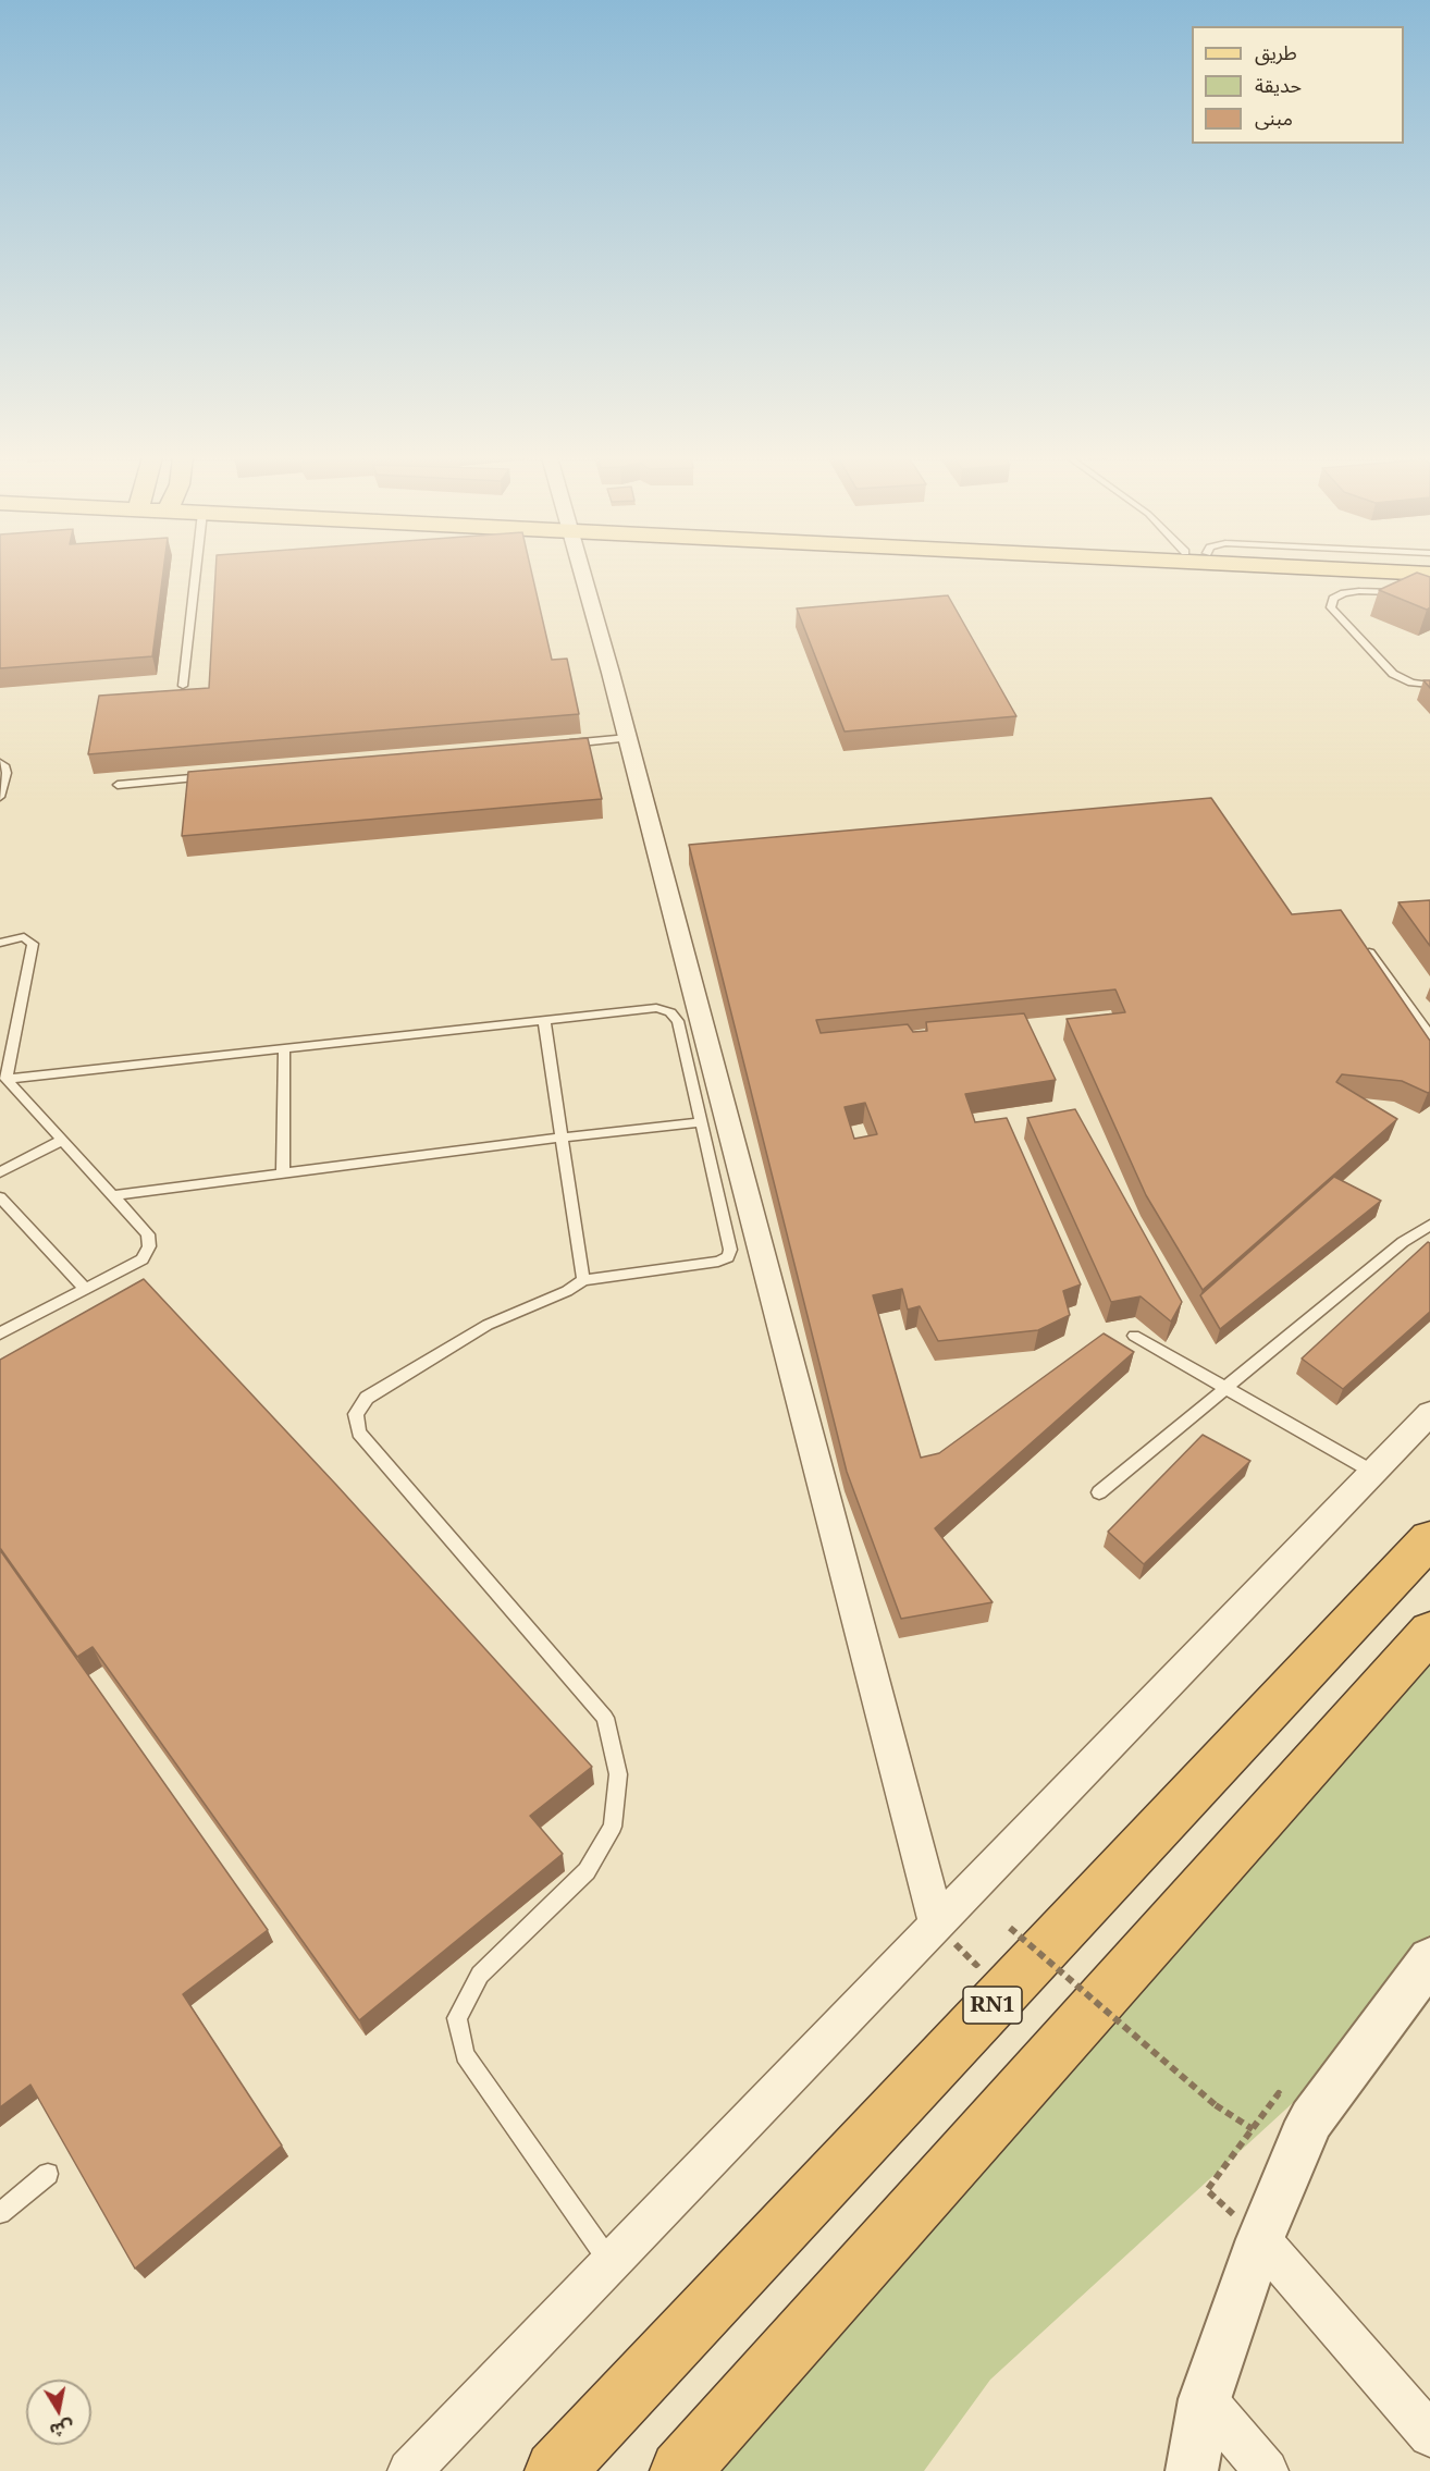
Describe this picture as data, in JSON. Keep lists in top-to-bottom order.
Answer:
{
  "streets": {
    "highway": ["RN1"]
  },
  "legend": ["طريق", "حديقة", "مبنى"],
  "north": "bottom"
}
